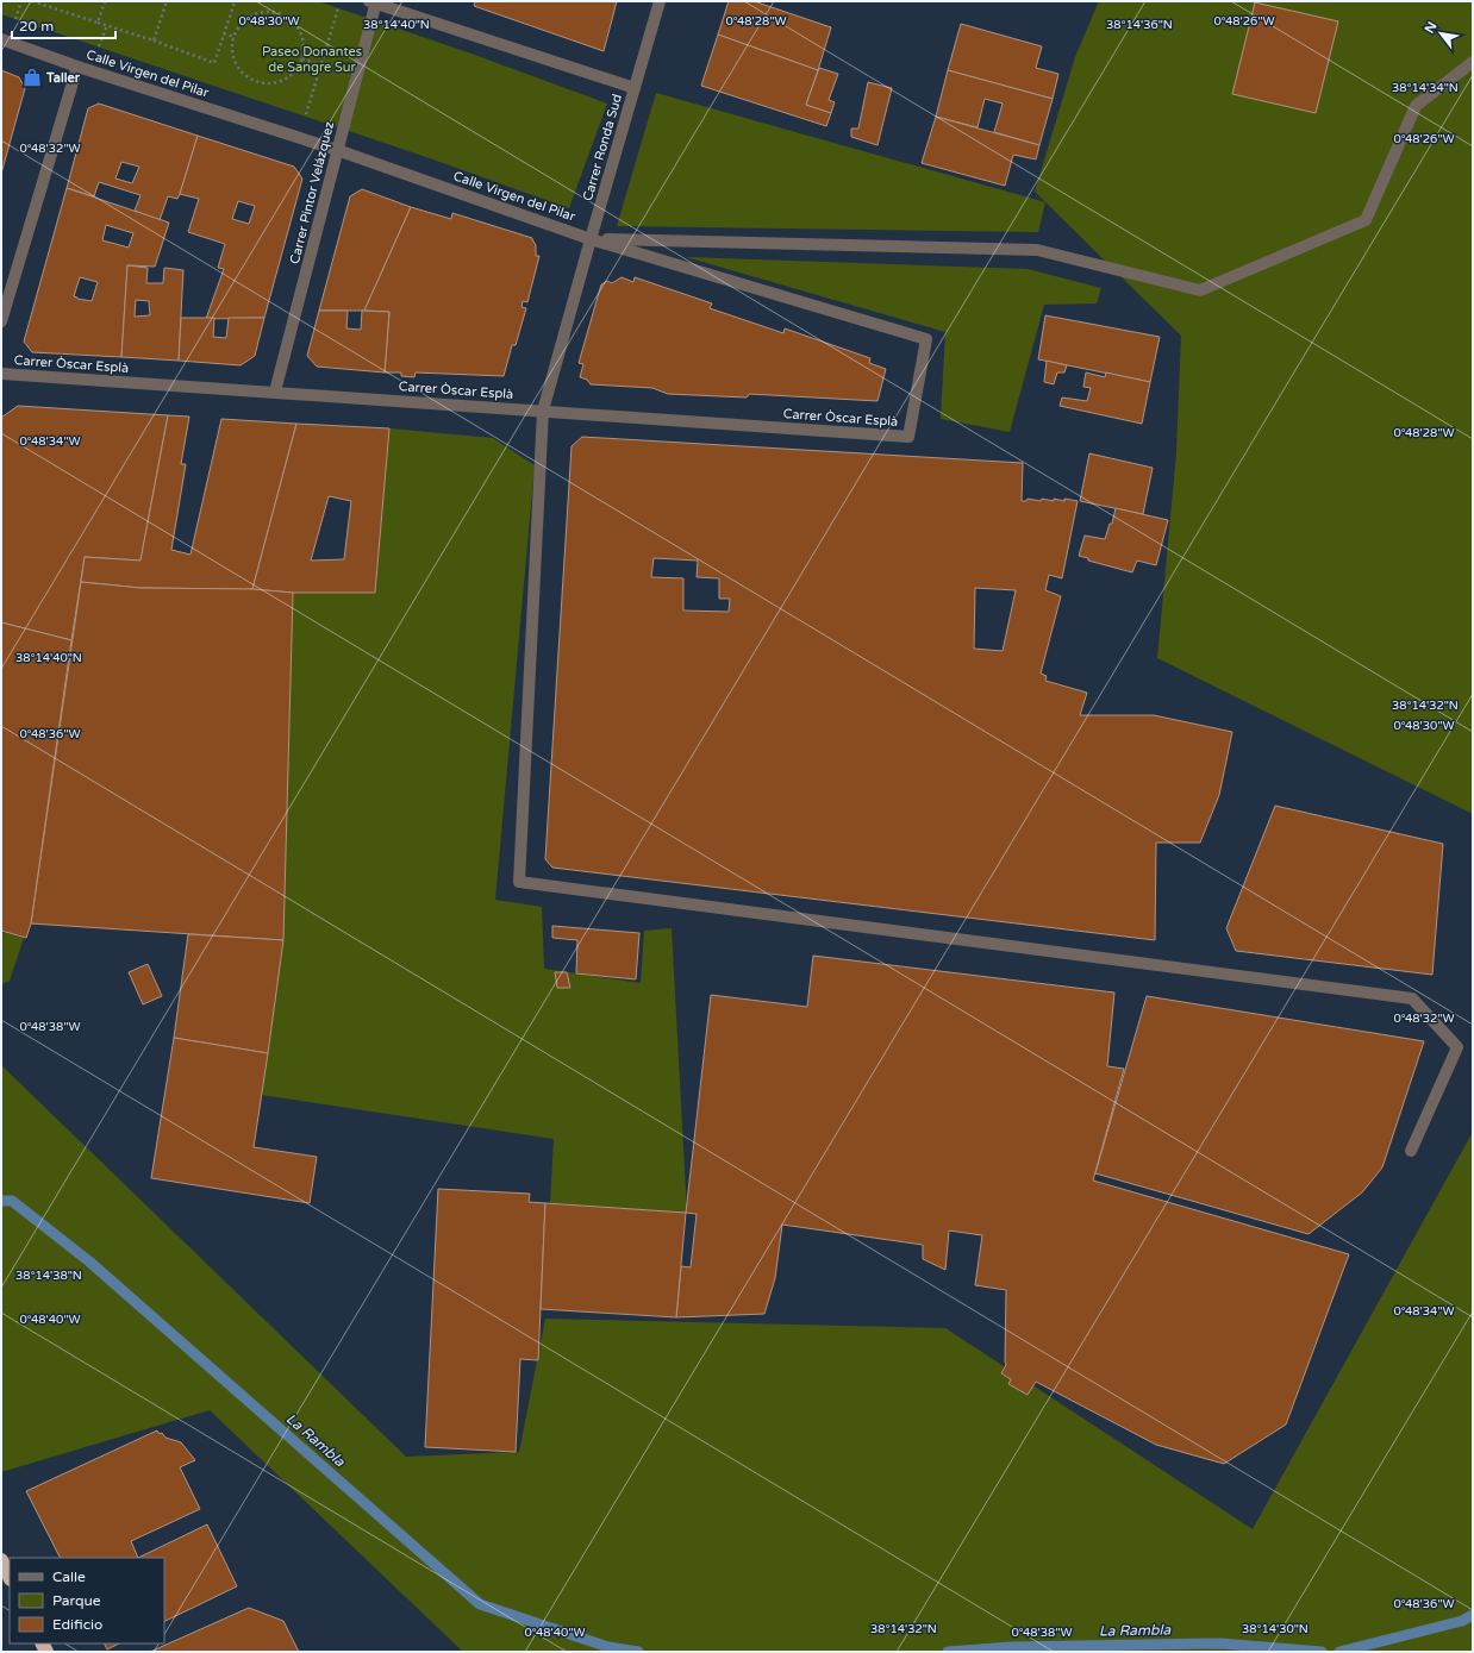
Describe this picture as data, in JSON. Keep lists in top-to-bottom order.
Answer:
{
  "streets": {
    "street": [
      "Calle Virgen del Pilar",
      "Carrer Ronda Sud",
      "Carrer Pintor Velázquez",
      "Carrer Òscar Esplà"
    ]
  },
  "crossings": [
    ["Calle Virgen del Pilar", "Carrer Ronda Sud"],
    ["Calle Virgen del Pilar", "Carrer Pintor Velázquez"],
    ["Calle Virgen del Pilar", "Carrer Òscar Esplà"],
    ["Carrer Ronda Sud", "Carrer Òscar Esplà"],
    ["Carrer Pintor Velázquez", "Carrer Òscar Esplà"]
  ],
  "water": ["La Rambla"],
  "parks": ["Paseo Donantes de Sangre Sur"],
  "places": {
    "shop": ["Taller"]
  },
  "legend": ["Calle", "Parque", "Edificio"],
  "scale_bar": "20 m",
  "north": "top left",
  "coordinates": [
    "0°48'26\"W",
    "0°48'30\"W",
    "0°48'28\"W",
    "38°14'36\"N",
    "38°14'40\"N",
    "38°14'34\"N",
    "0°48'32\"W",
    "0°48'34\"W",
    "38°14'32\"N",
    "0°48'36\"W",
    "0°48'38\"W",
    "38°14'38\"N",
    "0°48'40\"W",
    "38°14'30\"N"
  ]
}
